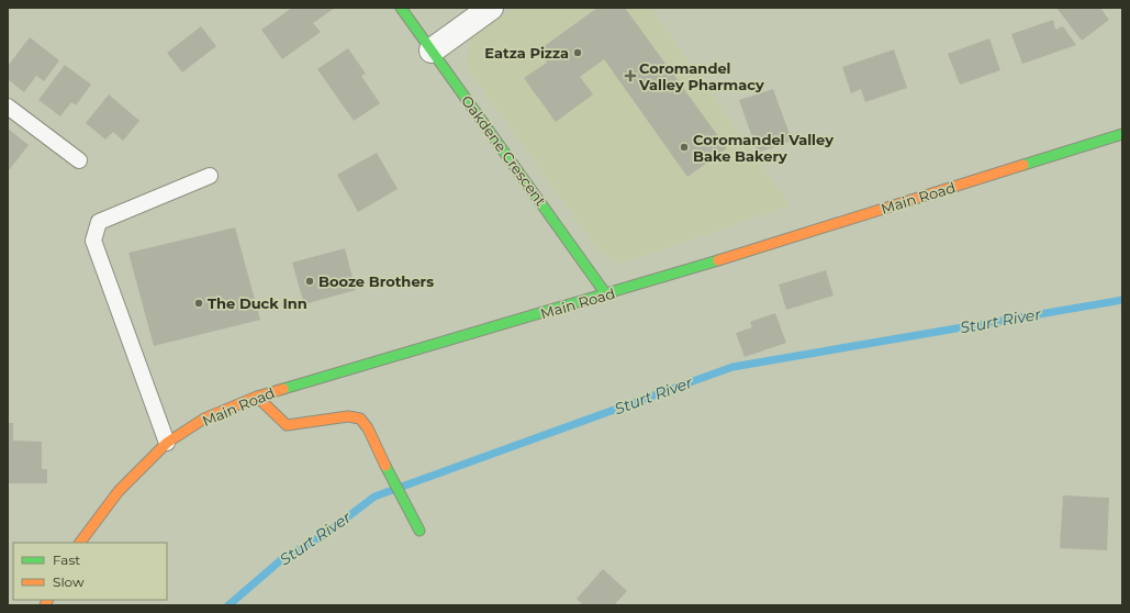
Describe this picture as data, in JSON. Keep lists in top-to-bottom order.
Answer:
{
  "streets": {
    "main road": ["Oakdene Crescent", "Main Road"]
  },
  "crossings": [
    ["Oakdene Crescent", "Main Road"]
  ],
  "water": ["Sturt River"],
  "places": {
    "other": [
      "Eatza Pizza",
      "Coromandel Valley Bake Bakery",
      "Booze Brothers",
      "The Duck Inn"
    ],
    "health": ["Coromandel Valley Pharmacy"]
  },
  "legend": ["Fast", "Slow"]
}
